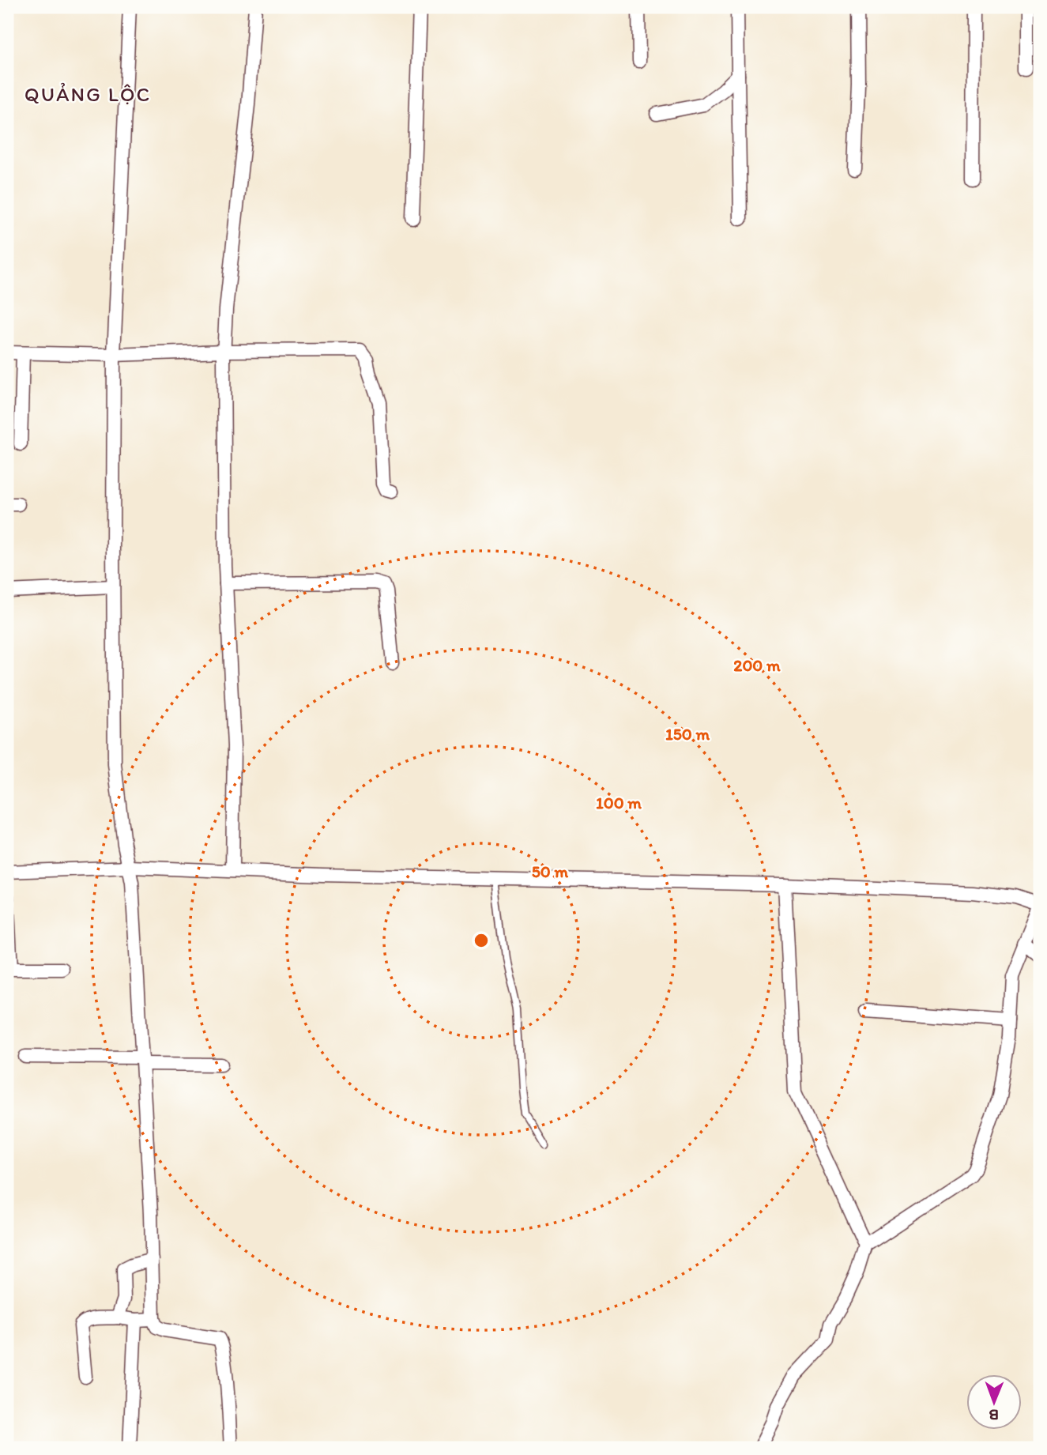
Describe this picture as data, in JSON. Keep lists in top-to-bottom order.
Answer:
{
  "districts": ["QUẢNG LỘC"],
  "north": "bottom",
  "rings": [
    "200 m",
    "150 m",
    "100 m",
    "50 m"
  ]
}
